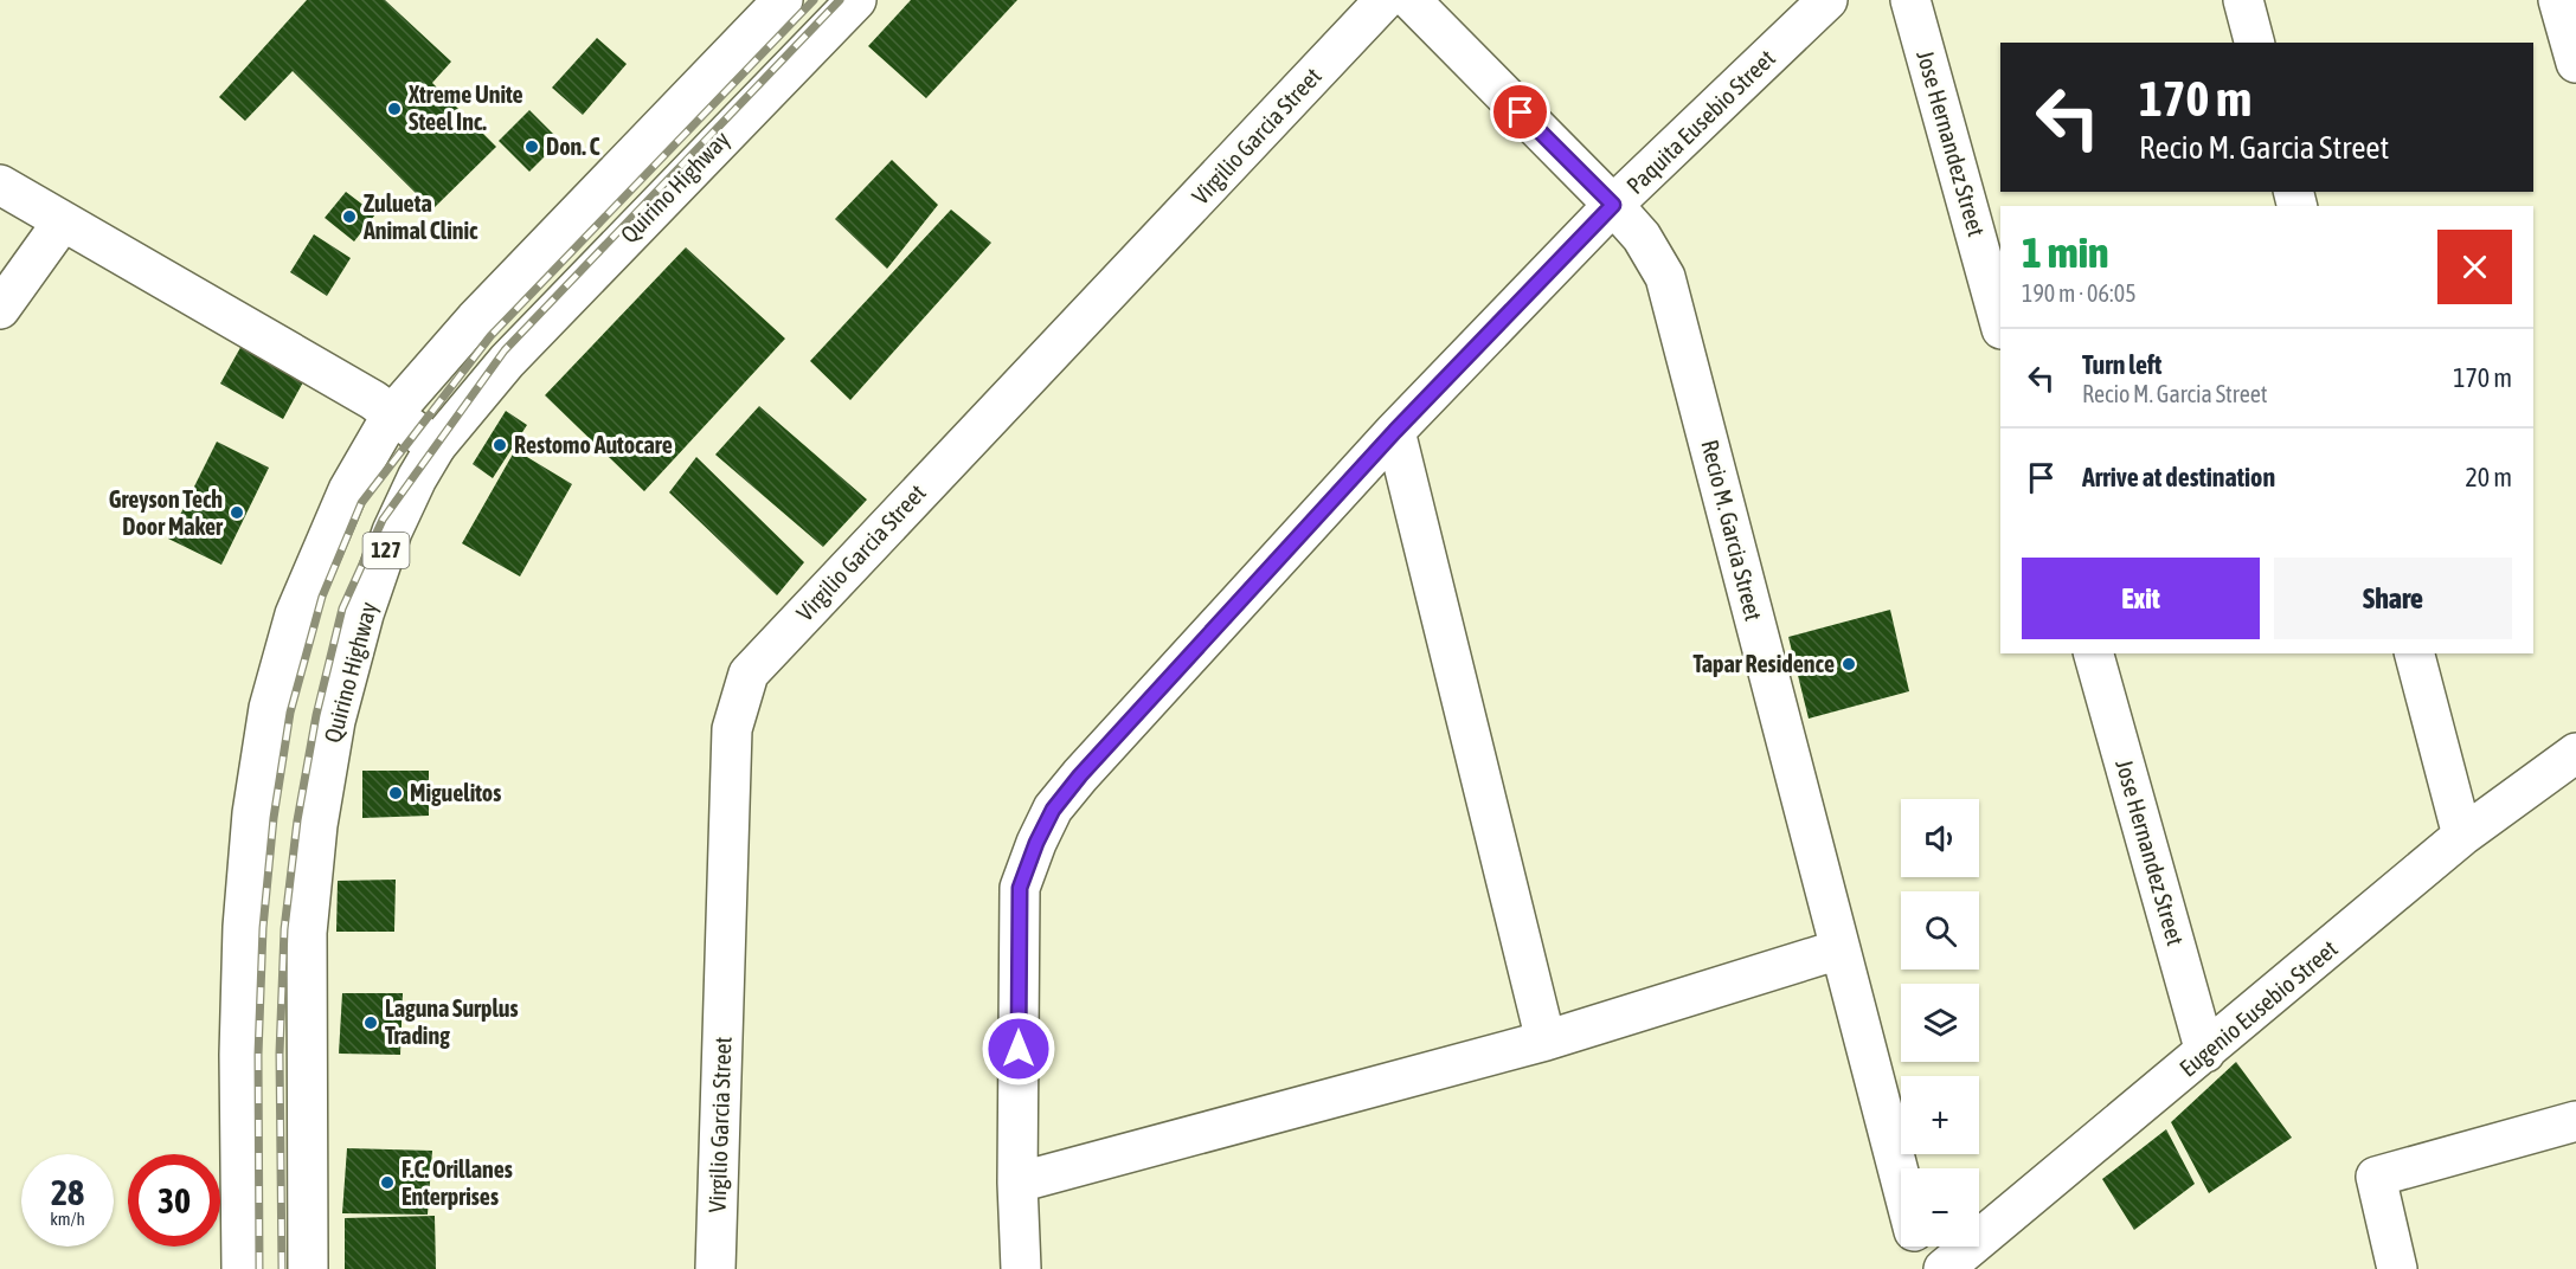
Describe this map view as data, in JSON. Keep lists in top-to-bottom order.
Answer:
{
  "streets": {
    "street": [
      "Paquita Eusebio Street",
      "Virgilio Garcia Street",
      "Jose Hernandez Street",
      "Quirino Highway",
      "Recio M. Garcia Street",
      "127",
      "Eugenio Eusebio Street"
    ]
  },
  "crossings": [
    ["Paquita Eusebio Street", "Recio M. Garcia Street"],
    ["Jose Hernandez Street", "Eugenio Eusebio Street"]
  ],
  "places": [
    "Xtreme Unite Steel Inc.",
    "Don. C",
    "Zulueta Animal Clinic",
    "Restomo Autocare",
    "Greyson Tech Door Maker",
    "Tapar Residence",
    "Miguelitos",
    "Laguna Surplus Trading",
    "F.C. Orillanes Enterprises"
  ],
  "page": {
    "turn": ["170 m", "Recio M. Garcia Street"],
    "heading": ["1 min", "190 m · 06:05"],
    "list": [
      {
        "name": "Turn left",
        "note": "Recio M. Garcia Street",
        "value": "170 m"
      },
      {
        "name": "Arrive at destination",
        "value": "20 m"
      }
    ],
    "buttons": ["Exit", "Share"],
    "map_buttons": ["+", "−"],
    "speed": "28 km/h",
    "limit": "30"
  }
}
